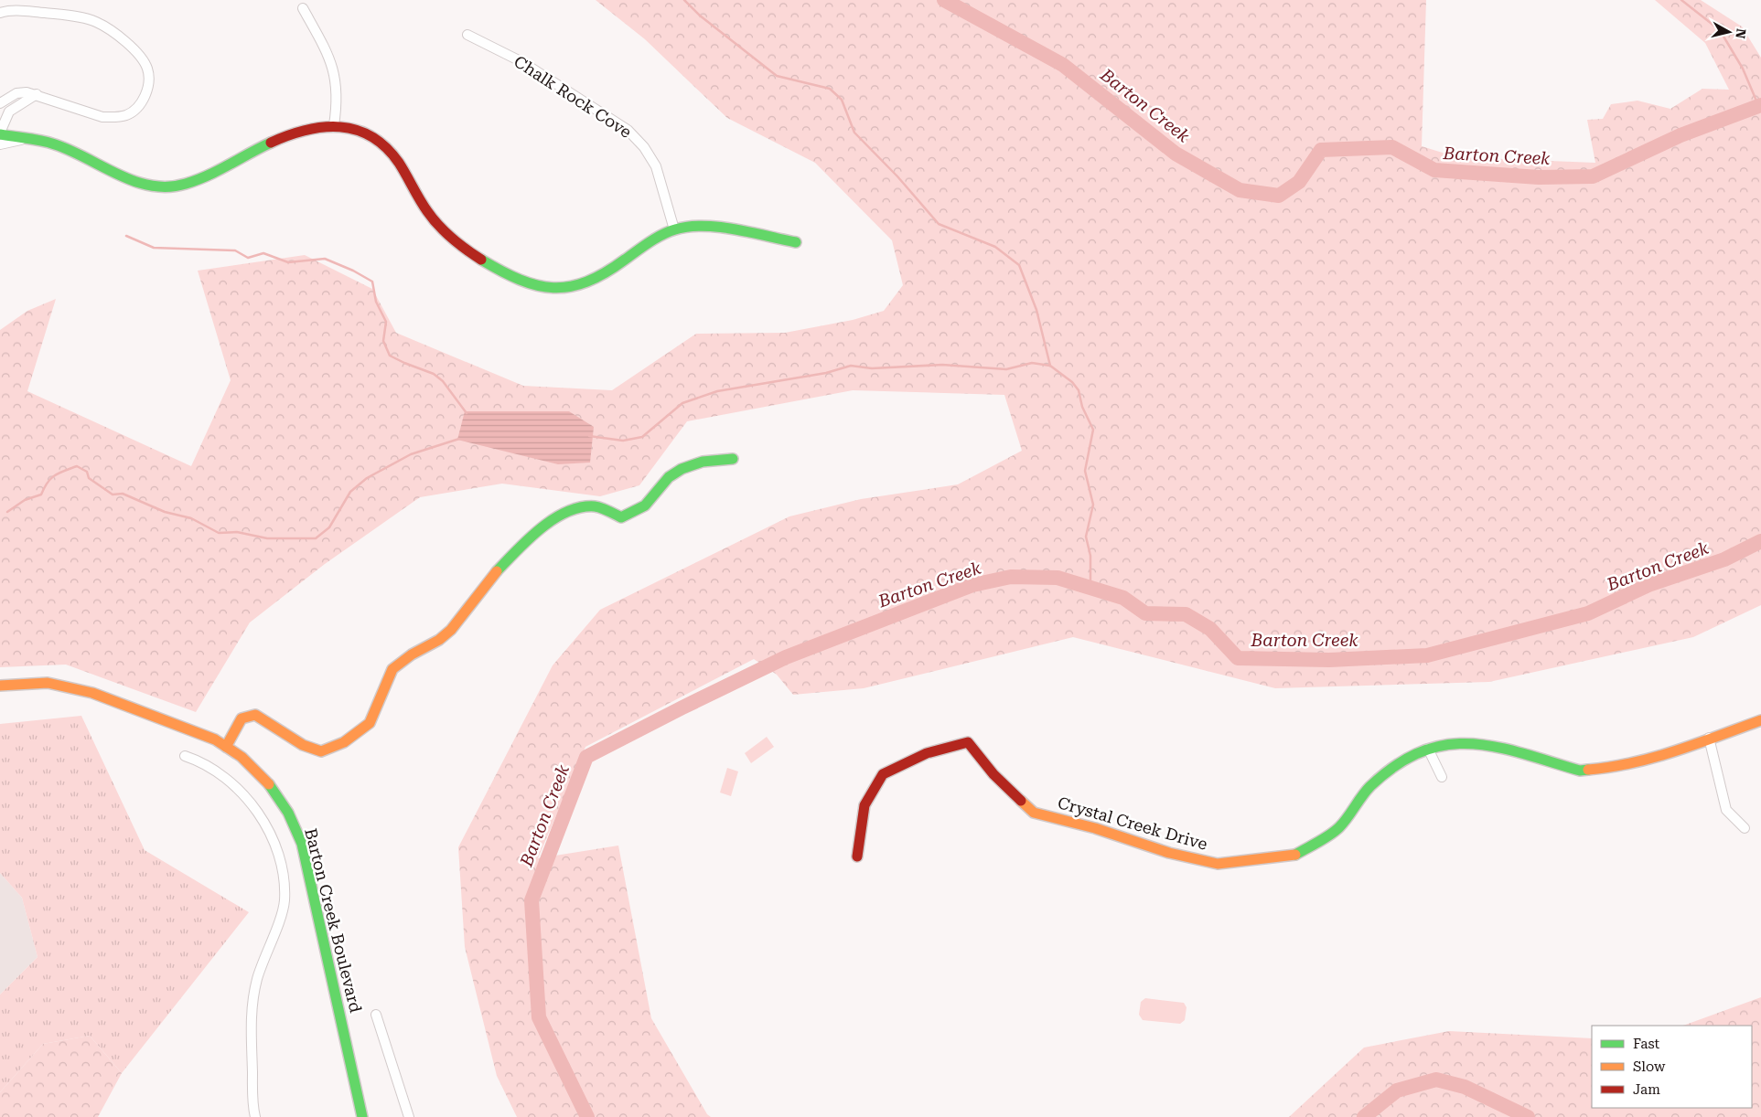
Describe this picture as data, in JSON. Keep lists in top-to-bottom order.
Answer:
{
  "streets": {
    "street": ["Chalk Rock Cove", "Crystal Creek Drive", "Barton Creek Boulevard"]
  },
  "water": ["Barton Creek"],
  "legend": ["Fast", "Slow", "Jam"],
  "north": "right"
}
